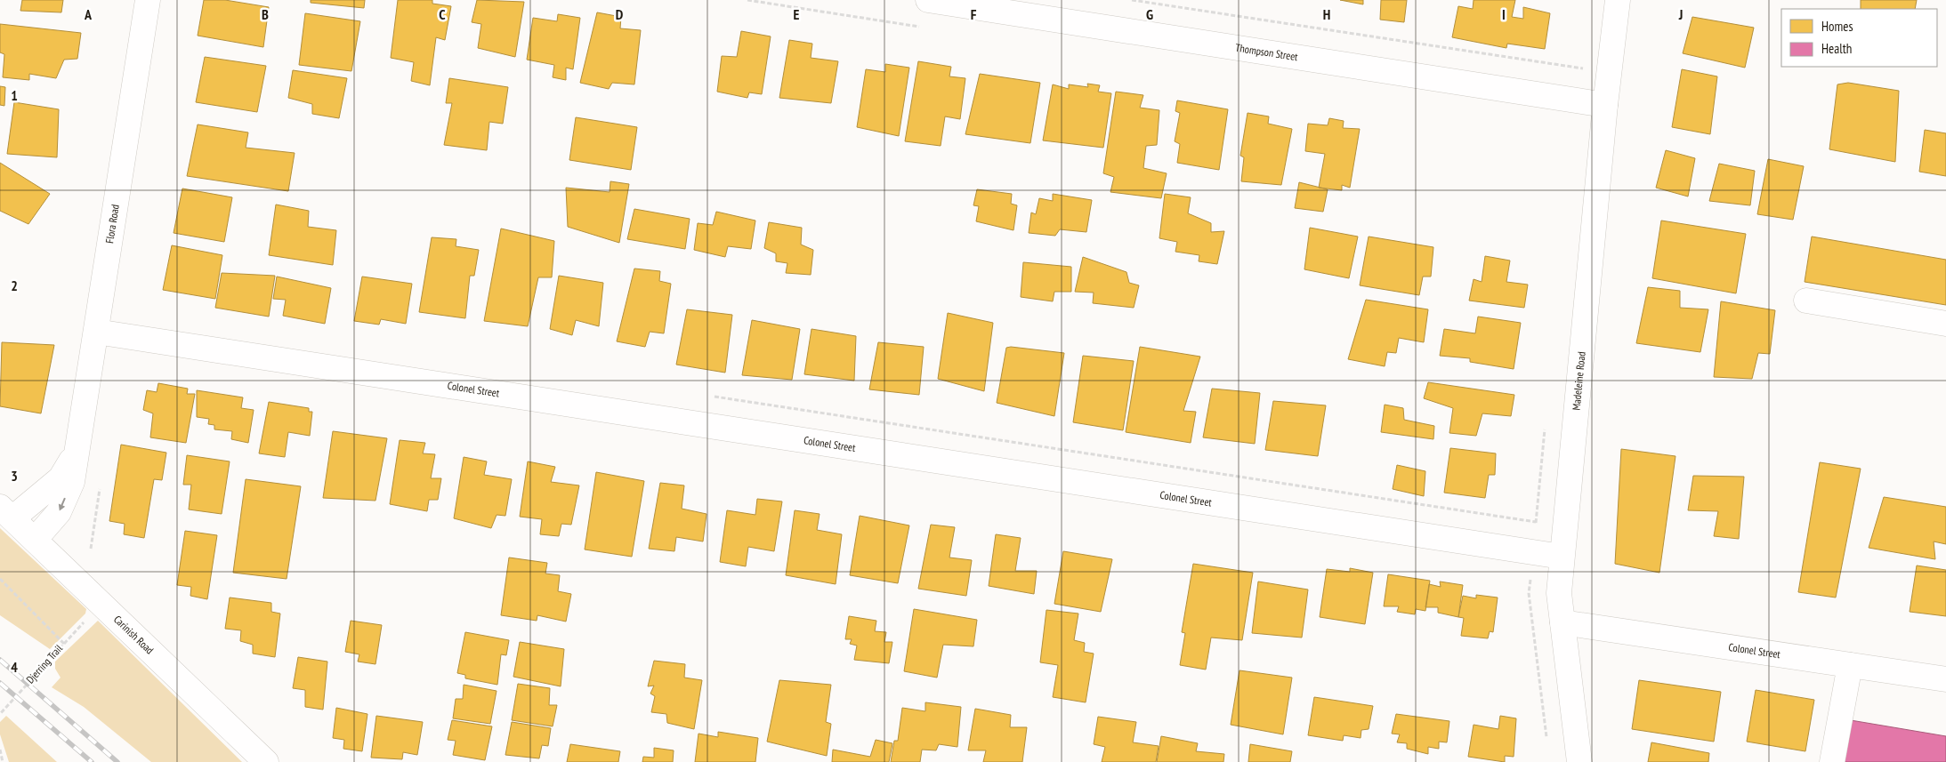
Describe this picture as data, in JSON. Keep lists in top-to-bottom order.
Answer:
{
  "streets": {
    "street": [
      "Thompson Street",
      "Flora Road",
      "Madeleine Road",
      "Colonel Street",
      "Carinish Road"
    ],
    "path": ["Djerring Trail"]
  },
  "crossings": [
    ["Thompson Street", "Madeleine Road"],
    ["Flora Road", "Colonel Street"],
    ["Flora Road", "Carinish Road"],
    ["Madeleine Road", "Colonel Street"]
  ],
  "legend": ["Homes", "Health"],
  "grid": {
    "columns": [
      "A",
      "B",
      "C",
      "D",
      "E",
      "F",
      "G",
      "H",
      "I",
      "J"
    ],
    "rows": [
      "1",
      "2",
      "3",
      "4"
    ]
  }
}
